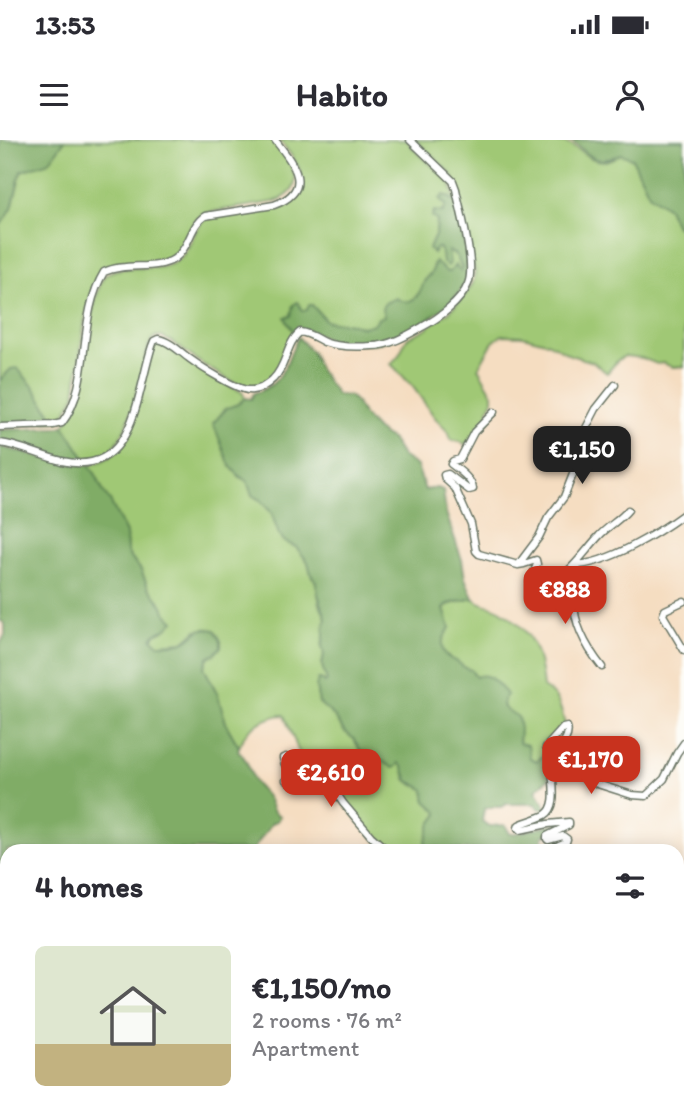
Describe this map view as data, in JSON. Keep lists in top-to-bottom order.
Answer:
{
  "page": {
    "status": "13:53",
    "header": "Habito",
    "price": [
      "€1,150",
      "€888",
      "€1,170",
      "€2,610"
    ],
    "heading": "4 homes",
    "list": [
      {
        "name": "€1,150/mo",
        "note": "2 rooms · 76 m² · Apartment"
      }
    ]
  }
}
